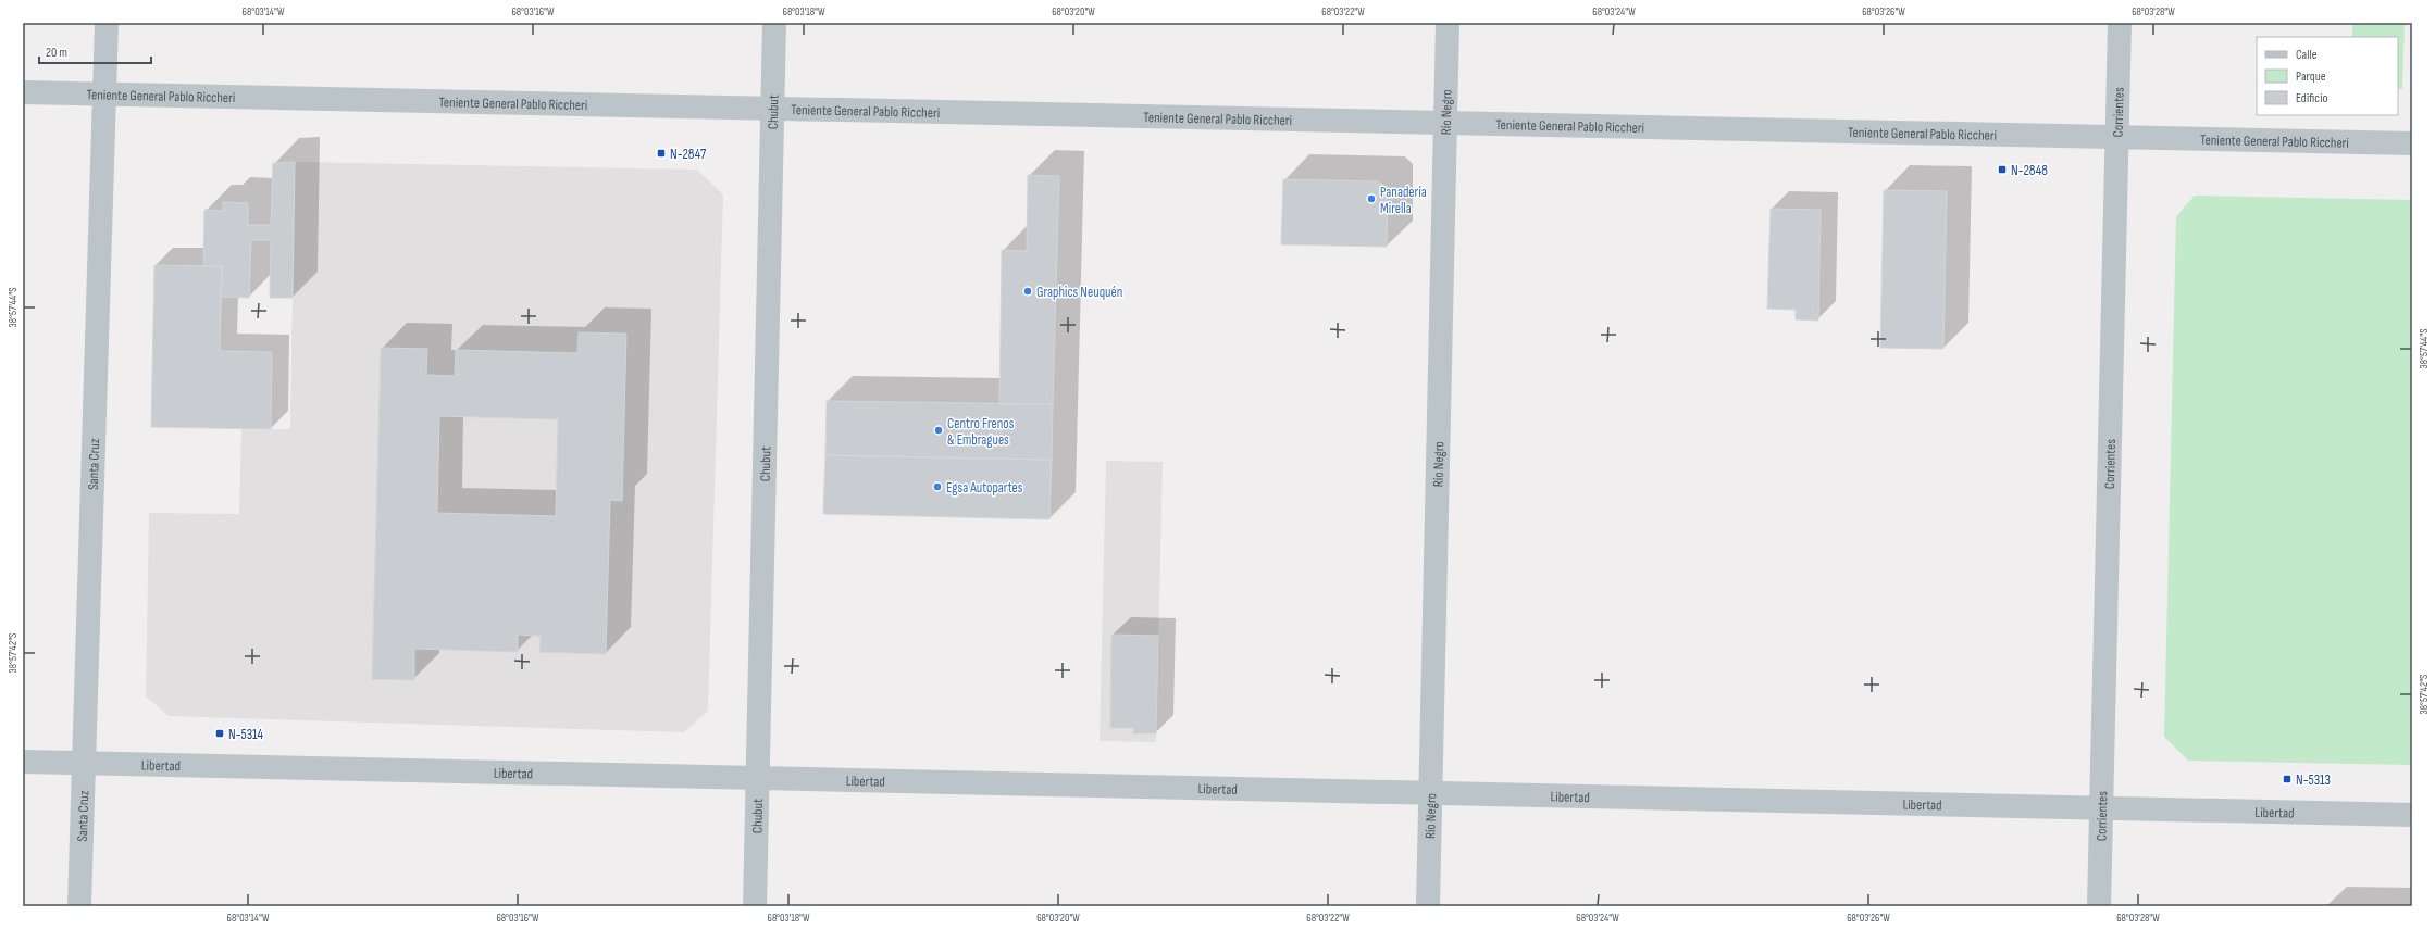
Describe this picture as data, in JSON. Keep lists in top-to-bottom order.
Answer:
{
  "streets": {
    "street": [
      "Teniente General Pablo Riccheri",
      "Chubut",
      "Río Negro",
      "Corrientes",
      "Santa Cruz",
      "Libertad"
    ]
  },
  "crossings": [
    ["Teniente General Pablo Riccheri", "Chubut"],
    ["Teniente General Pablo Riccheri", "Río Negro"],
    ["Teniente General Pablo Riccheri", "Corrientes"],
    ["Teniente General Pablo Riccheri", "Santa Cruz"],
    ["Chubut", "Libertad"],
    ["Río Negro", "Libertad"],
    ["Corrientes", "Libertad"],
    ["Santa Cruz", "Libertad"]
  ],
  "places": {
    "transit": [
      "N-2847",
      "N-2848",
      "N-5314",
      "N-5313"
    ],
    "other": [
      "Panadería Mirella",
      "Graphics Neuquén",
      "Centro Frenos & Embragues",
      "Egsa Autopartes"
    ]
  },
  "legend": ["Calle", "Parque", "Edificio"],
  "scale_bar": "20 m",
  "coordinates": [
    "68°03'14\"W",
    "68°03'16\"W",
    "68°03'18\"W",
    "68°03'20\"W",
    "68°03'22\"W",
    "68°03'24\"W",
    "68°03'26\"W",
    "68°03'28\"W",
    "38°57'44\"S",
    "38°57'42\"S"
  ]
}
